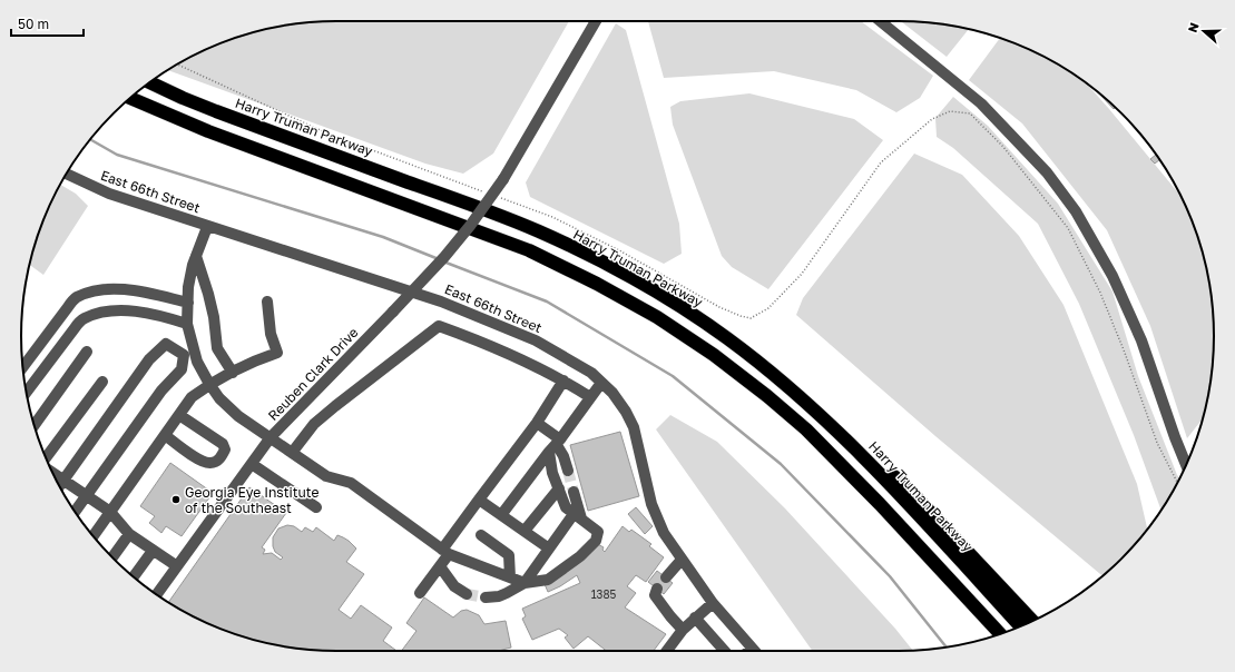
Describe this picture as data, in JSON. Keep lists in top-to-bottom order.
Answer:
{
  "streets": {
    "highway": ["Harry Truman Parkway"],
    "street": ["East 66th Street", "Reuben Clark Drive"]
  },
  "places": ["Georgia Eye Institute of the Southeast"],
  "house_numbers": ["1385"],
  "scale_bar": "50 m",
  "north": "left"
}
